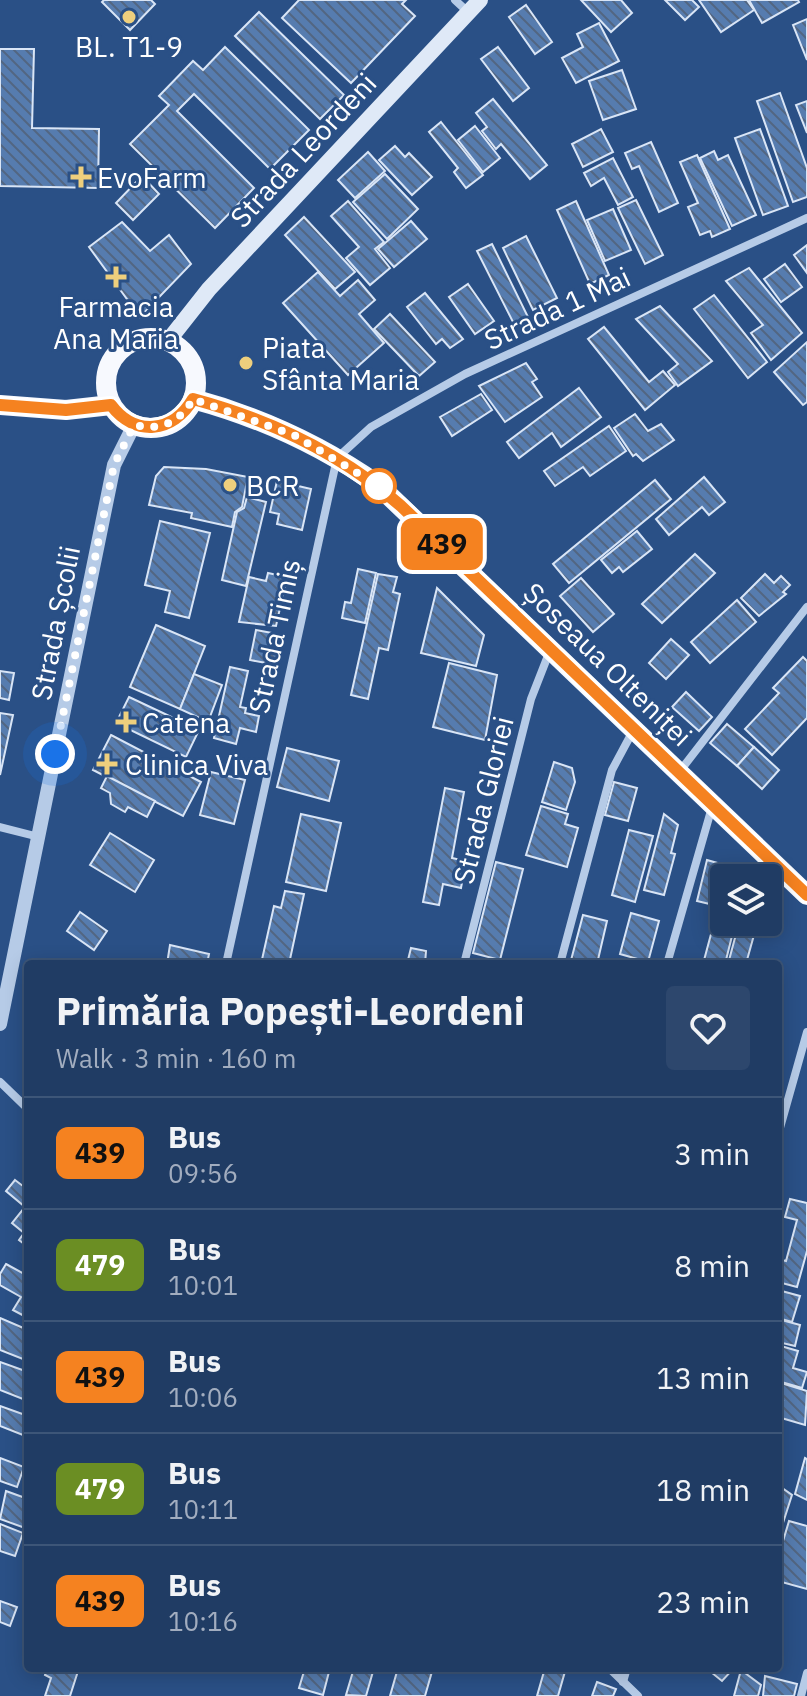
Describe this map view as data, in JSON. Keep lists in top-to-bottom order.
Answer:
{
  "streets": {
    "main road": ["Strada Leordeni", "Șoseaua Olteniței"],
    "street": [
      "Strada 1 Mai",
      "Strada Școlii",
      "Strada Timiș",
      "Strada Gloriei"
    ]
  },
  "crossings": [
    ["Strada Leordeni", "Strada Școlii"],
    ["Strada Leordeni", "Șoseaua Olteniței"],
    ["Strada 1 Mai", "Strada Timiș"],
    ["Strada 1 Mai", "Șoseaua Olteniței"],
    ["Strada Școlii", "Șoseaua Olteniței"],
    ["Strada Timiș", "Șoseaua Olteniței"],
    ["Șoseaua Olteniței", "Strada Gloriei"]
  ],
  "places": {
    "other": ["BL. T1-9", "Piata Sfânta Maria", "BCR"],
    "health": [
      "EvoFarm",
      "Farmacia Ana Maria",
      "Catena",
      "Clinica Viva"
    ]
  },
  "lines": ["bus line 439"],
  "page": {
    "on_map": "439",
    "heading": ["Primăria Popești-Leordeni", "Walk · 3 min · 160 m"],
    "list": [
      {
        "mark": "439",
        "name": "Bus",
        "note": "09:56",
        "value": "3 min"
      },
      {
        "mark": "479",
        "name": "Bus",
        "note": "10:01",
        "value": "8 min"
      },
      {
        "mark": "439",
        "name": "Bus",
        "note": "10:06",
        "value": "13 min"
      },
      {
        "mark": "479",
        "name": "Bus",
        "note": "10:11",
        "value": "18 min"
      },
      {
        "mark": "439",
        "name": "Bus",
        "note": "10:16",
        "value": "23 min"
      }
    ]
  }
}
